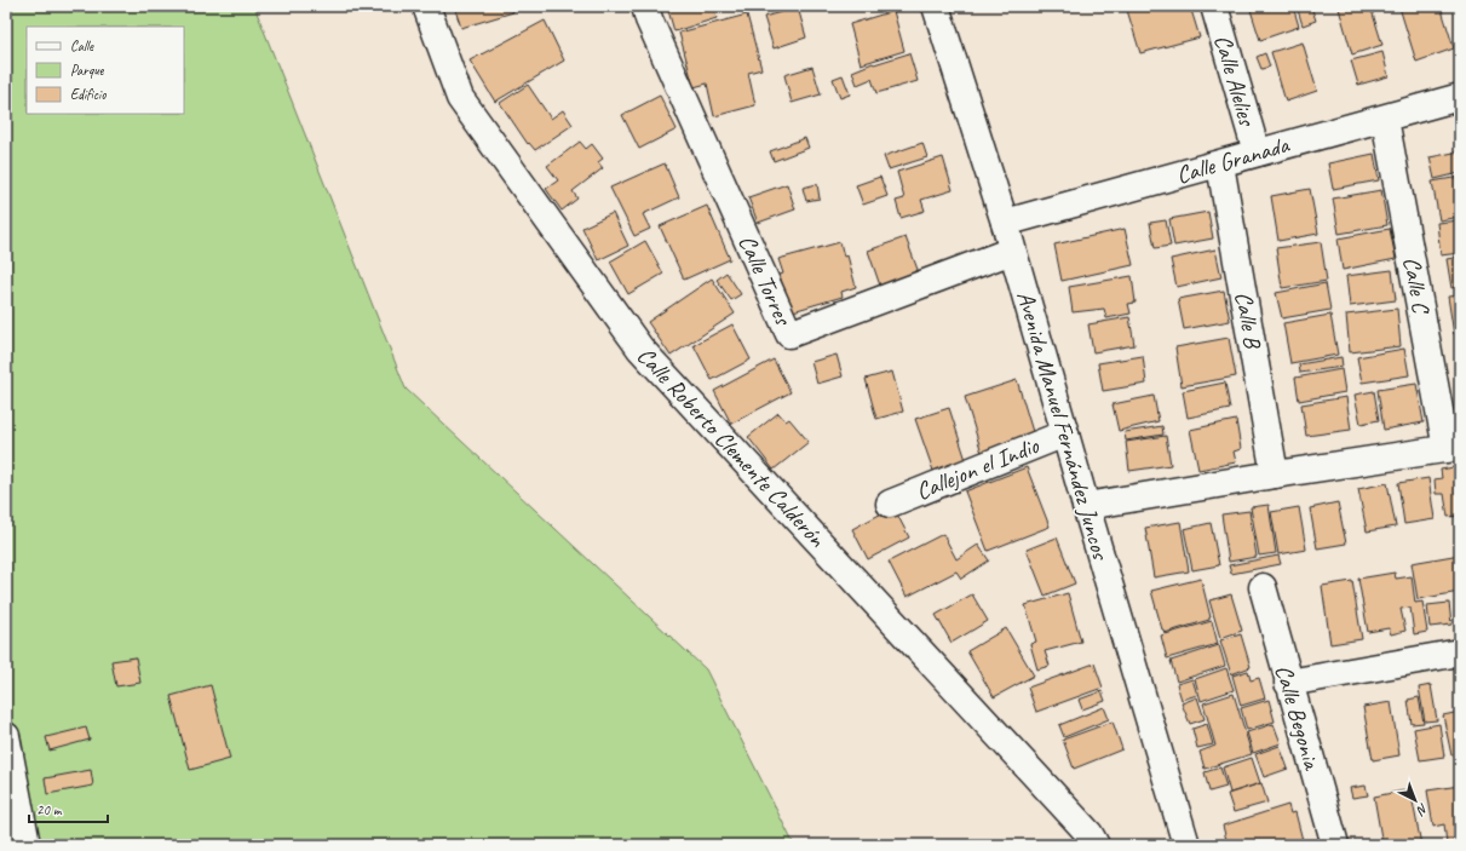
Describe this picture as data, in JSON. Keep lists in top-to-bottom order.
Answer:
{
  "streets": {
    "street": [
      "Calle Alelies",
      "Calle Granada",
      "Calle Torres",
      "Calle C",
      "Calle B",
      "Avenida Manuel Fernández Juncos",
      "Calle Roberto Clemente Calderón",
      "Callejon el Indio",
      "Calle Begonia"
    ]
  },
  "crossings": [
    ["Calle Alelies", "Calle Granada"],
    ["Calle Granada", "Calle C"],
    ["Calle Granada", "Calle B"],
    ["Calle Granada", "Avenida Manuel Fernández Juncos"],
    ["Calle Torres", "Avenida Manuel Fernández Juncos"],
    ["Avenida Manuel Fernández Juncos", "Callejon el Indio"]
  ],
  "legend": ["Calle", "Parque", "Edificio"],
  "scale_bar": "20 m",
  "north": "bottom right"
}
